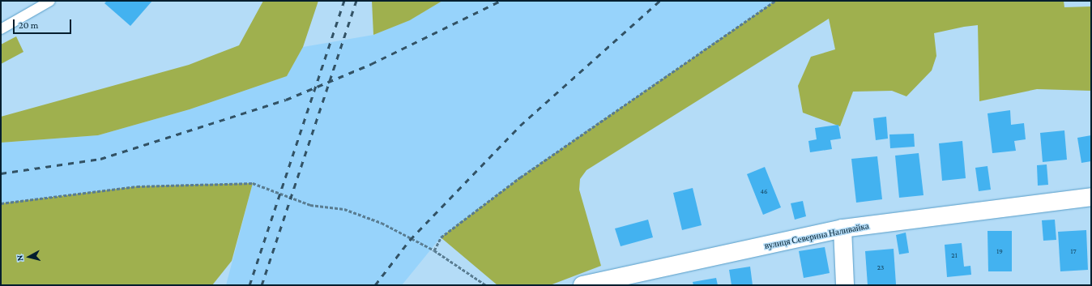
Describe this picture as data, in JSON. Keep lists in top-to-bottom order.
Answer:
{
  "streets": {
    "street": ["вулиця Северина Наливайка"]
  },
  "house_numbers": [
    "46",
    "19",
    "17",
    "21",
    "23"
  ],
  "scale_bar": "20 m",
  "north": "left"
}
